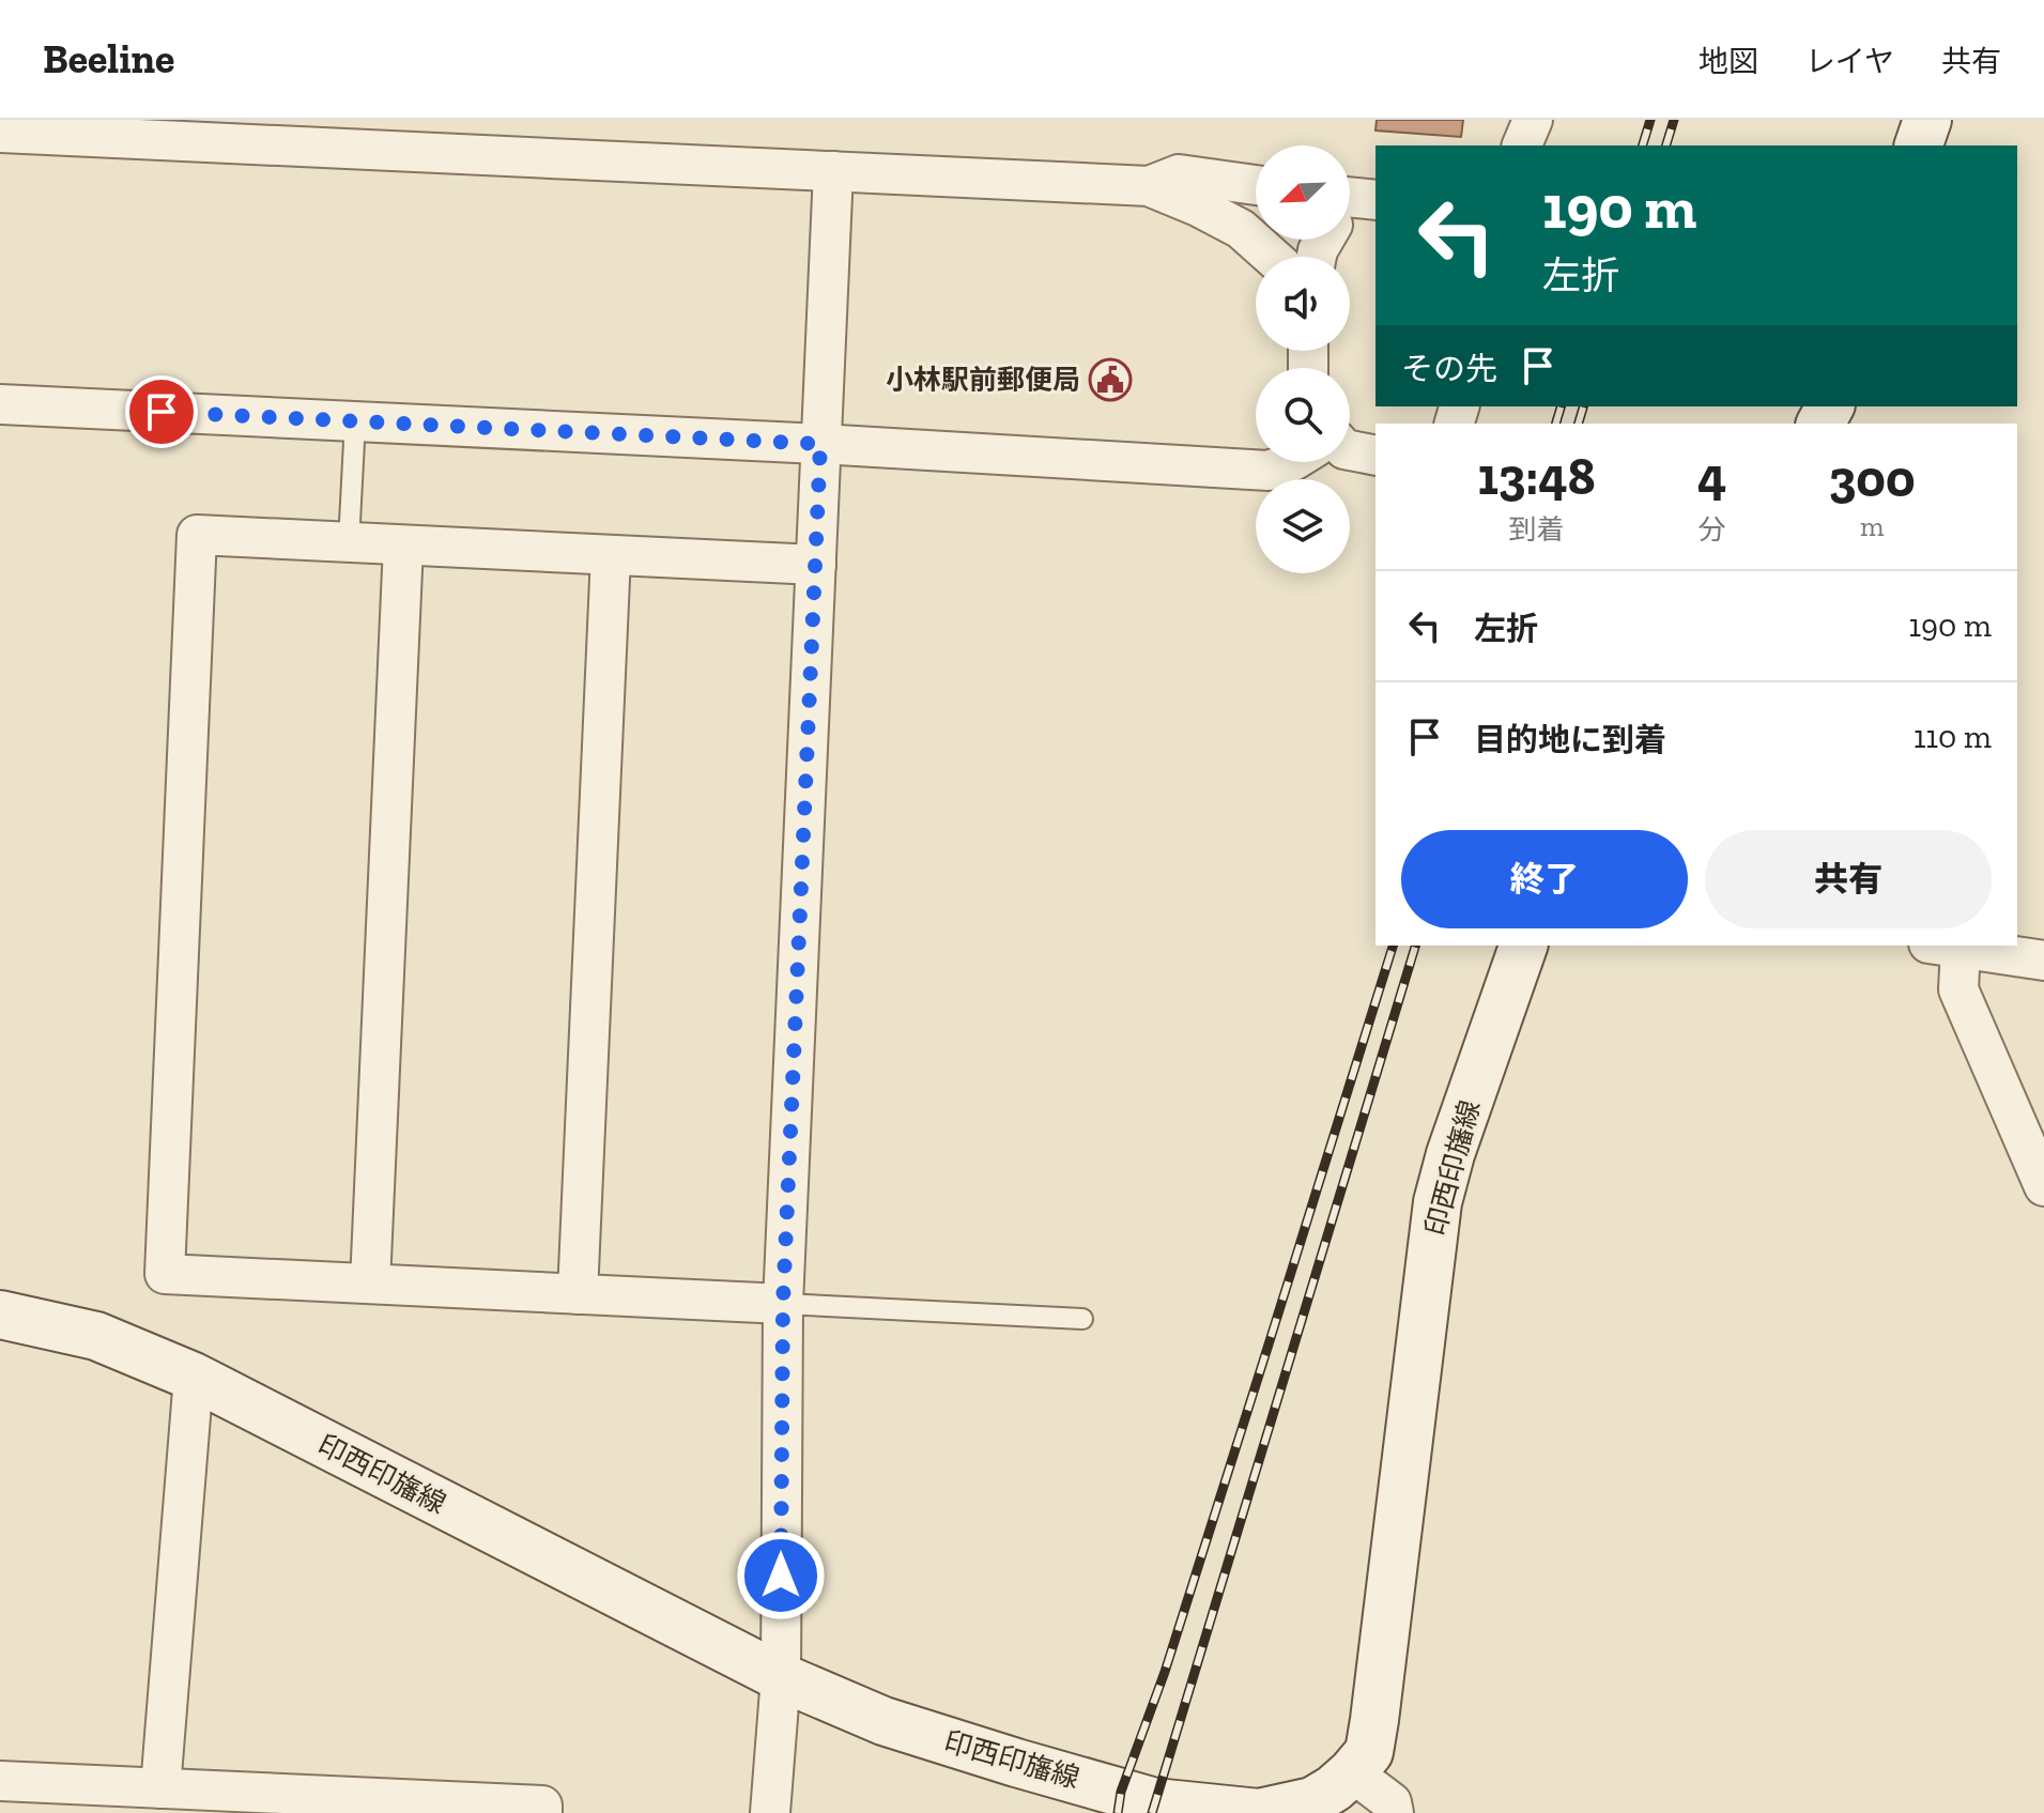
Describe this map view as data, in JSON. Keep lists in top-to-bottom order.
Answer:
{
  "streets": {
    "main road": ["印西印旛線"]
  },
  "places": {
    "public building": ["小林駅前郵便局"]
  },
  "north": "bottom left",
  "page": {
    "header": "Beeline",
    "nav": ["地図", "レイヤ", "共有"],
    "turn": ["190 m", "左折"],
    "then": "その先",
    "eta": [
      "13:48",
      "到着",
      "4",
      "分",
      "300",
      "m"
    ],
    "list": [
      {
        "name": "左折",
        "value": "190 m"
      },
      {
        "name": "目的地に到着",
        "value": "110 m"
      }
    ],
    "buttons": ["終了", "共有"]
  }
}
